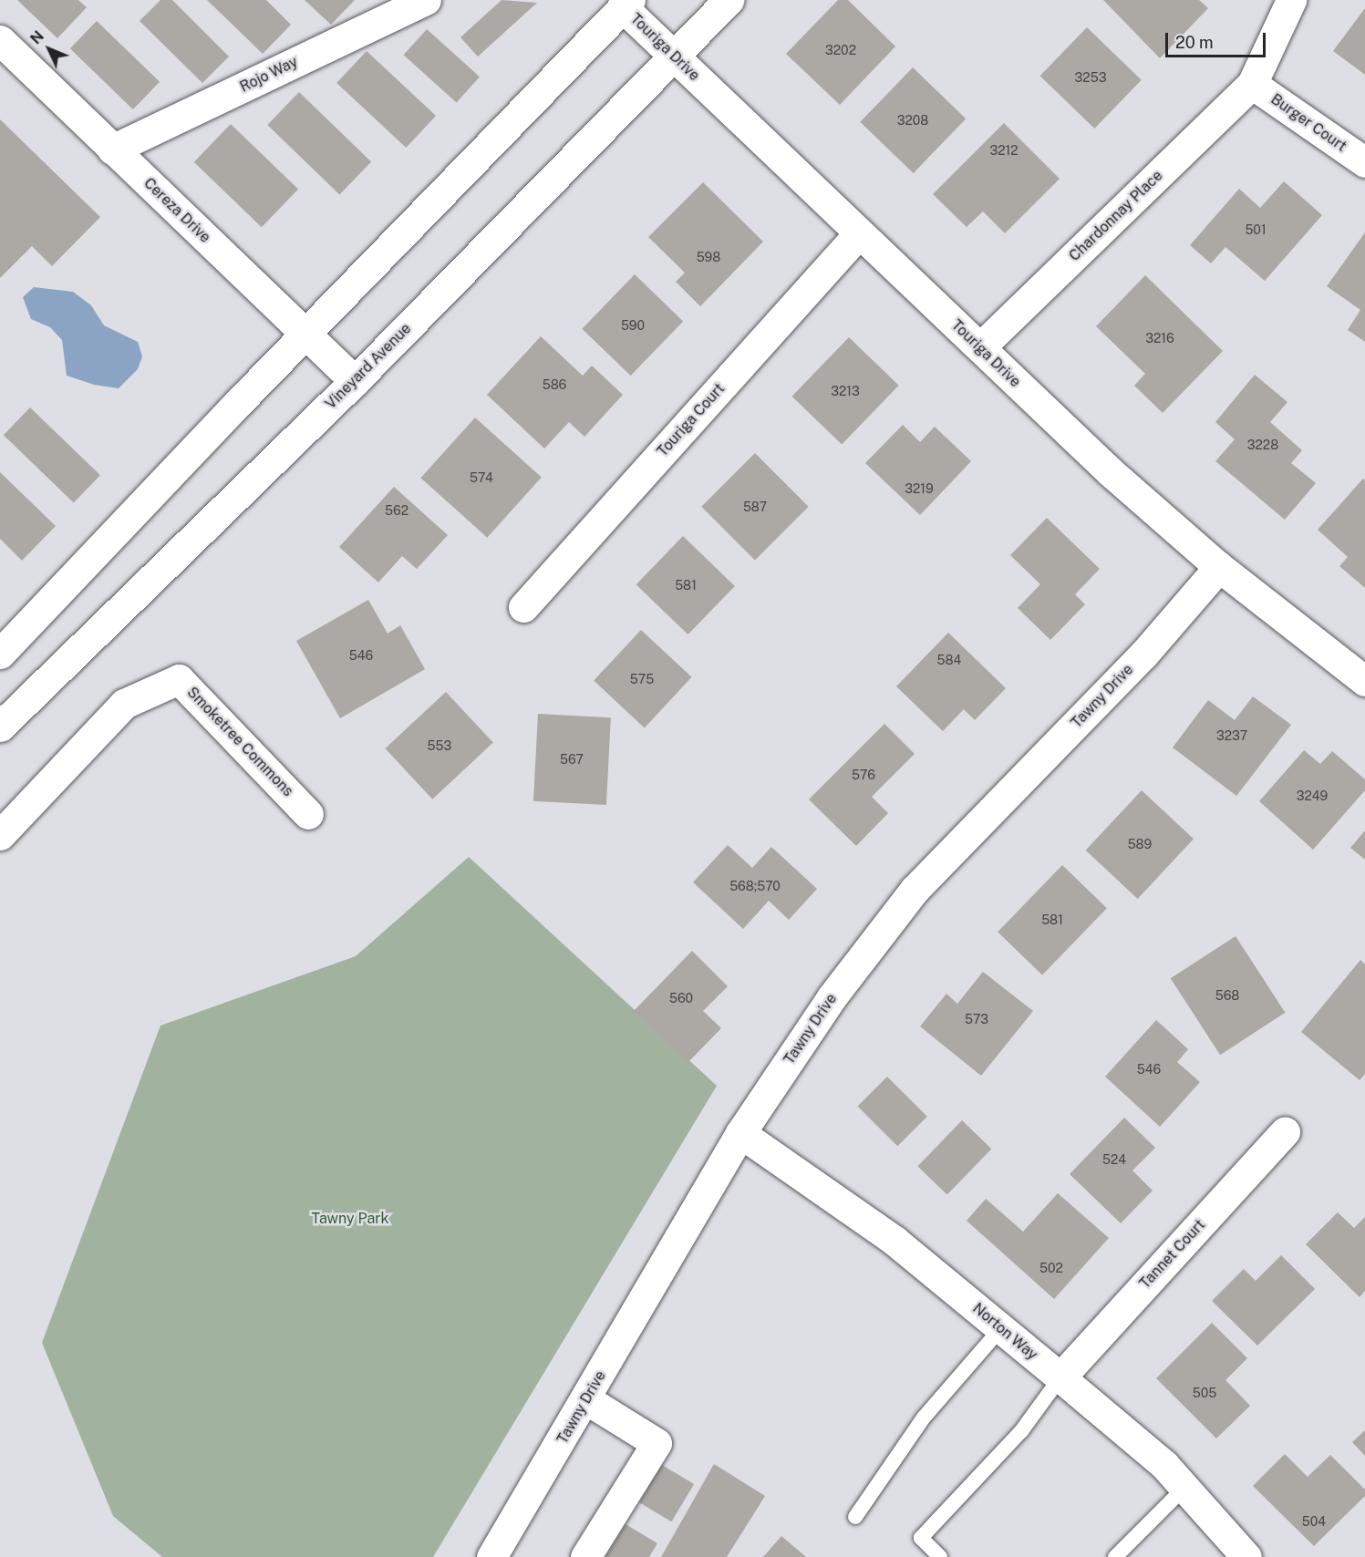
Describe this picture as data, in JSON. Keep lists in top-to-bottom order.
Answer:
{
  "streets": {
    "street": [
      "Touriga Drive",
      "Rojo Way",
      "Burger Court",
      "Cereza Drive",
      "Chardonnay Place",
      "Vineyard Avenue",
      "Touriga Court",
      "Tawny Drive",
      "Smoketree Commons",
      "Tannet Court",
      "Norton Way"
    ]
  },
  "crossings": [
    ["Touriga Drive", "Chardonnay Place"],
    ["Touriga Drive", "Vineyard Avenue"],
    ["Touriga Drive", "Touriga Court"],
    ["Touriga Drive", "Tawny Drive"],
    ["Rojo Way", "Cereza Drive"],
    ["Burger Court", "Chardonnay Place"],
    ["Cereza Drive", "Vineyard Avenue"],
    ["Tawny Drive", "Norton Way"],
    ["Tannet Court", "Norton Way"]
  ],
  "parks": ["Tawny Park"],
  "house_numbers": [
    "3202",
    "3253",
    "3208",
    "3212",
    "501",
    "598",
    "590",
    "3216",
    "586",
    "3213",
    "3228",
    "574",
    "3219",
    "587",
    "562",
    "581",
    "546",
    "584",
    "575",
    "3237",
    "553",
    "567",
    "576",
    "3249",
    "589",
    "568;570",
    "581",
    "568",
    "560",
    "573",
    "546",
    "524",
    "502",
    "505",
    "504"
  ],
  "scale_bar": "20 m",
  "north": "top left"
}
